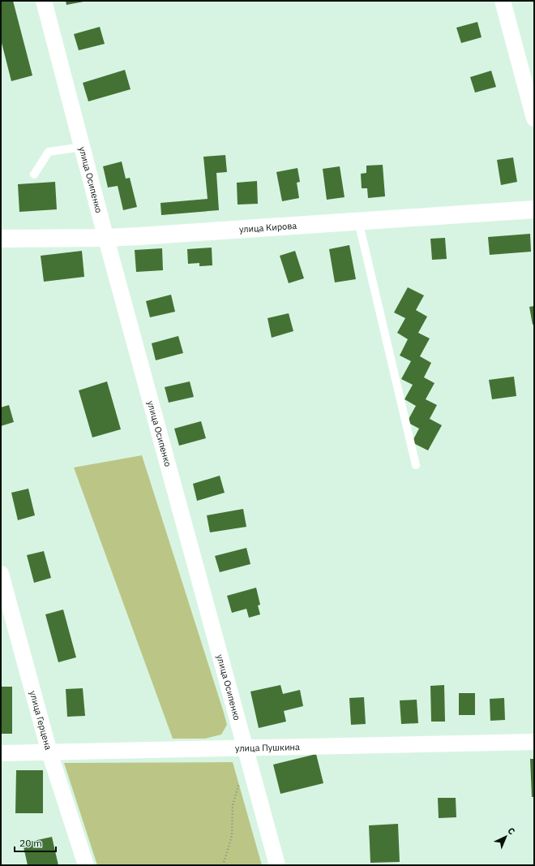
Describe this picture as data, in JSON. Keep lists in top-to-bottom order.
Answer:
{
  "streets": {
    "street": [
      "улица Осипенко",
      "улица Кирова",
      "улица Герцена",
      "улица Пушкина"
    ]
  },
  "crossings": [
    ["улица Осипенко", "улица Кирова"],
    ["улица Осипенко", "улица Пушкина"],
    ["улица Герцена", "улица Пушкина"]
  ],
  "scale_bar": "20 m",
  "north": "top right"
}
